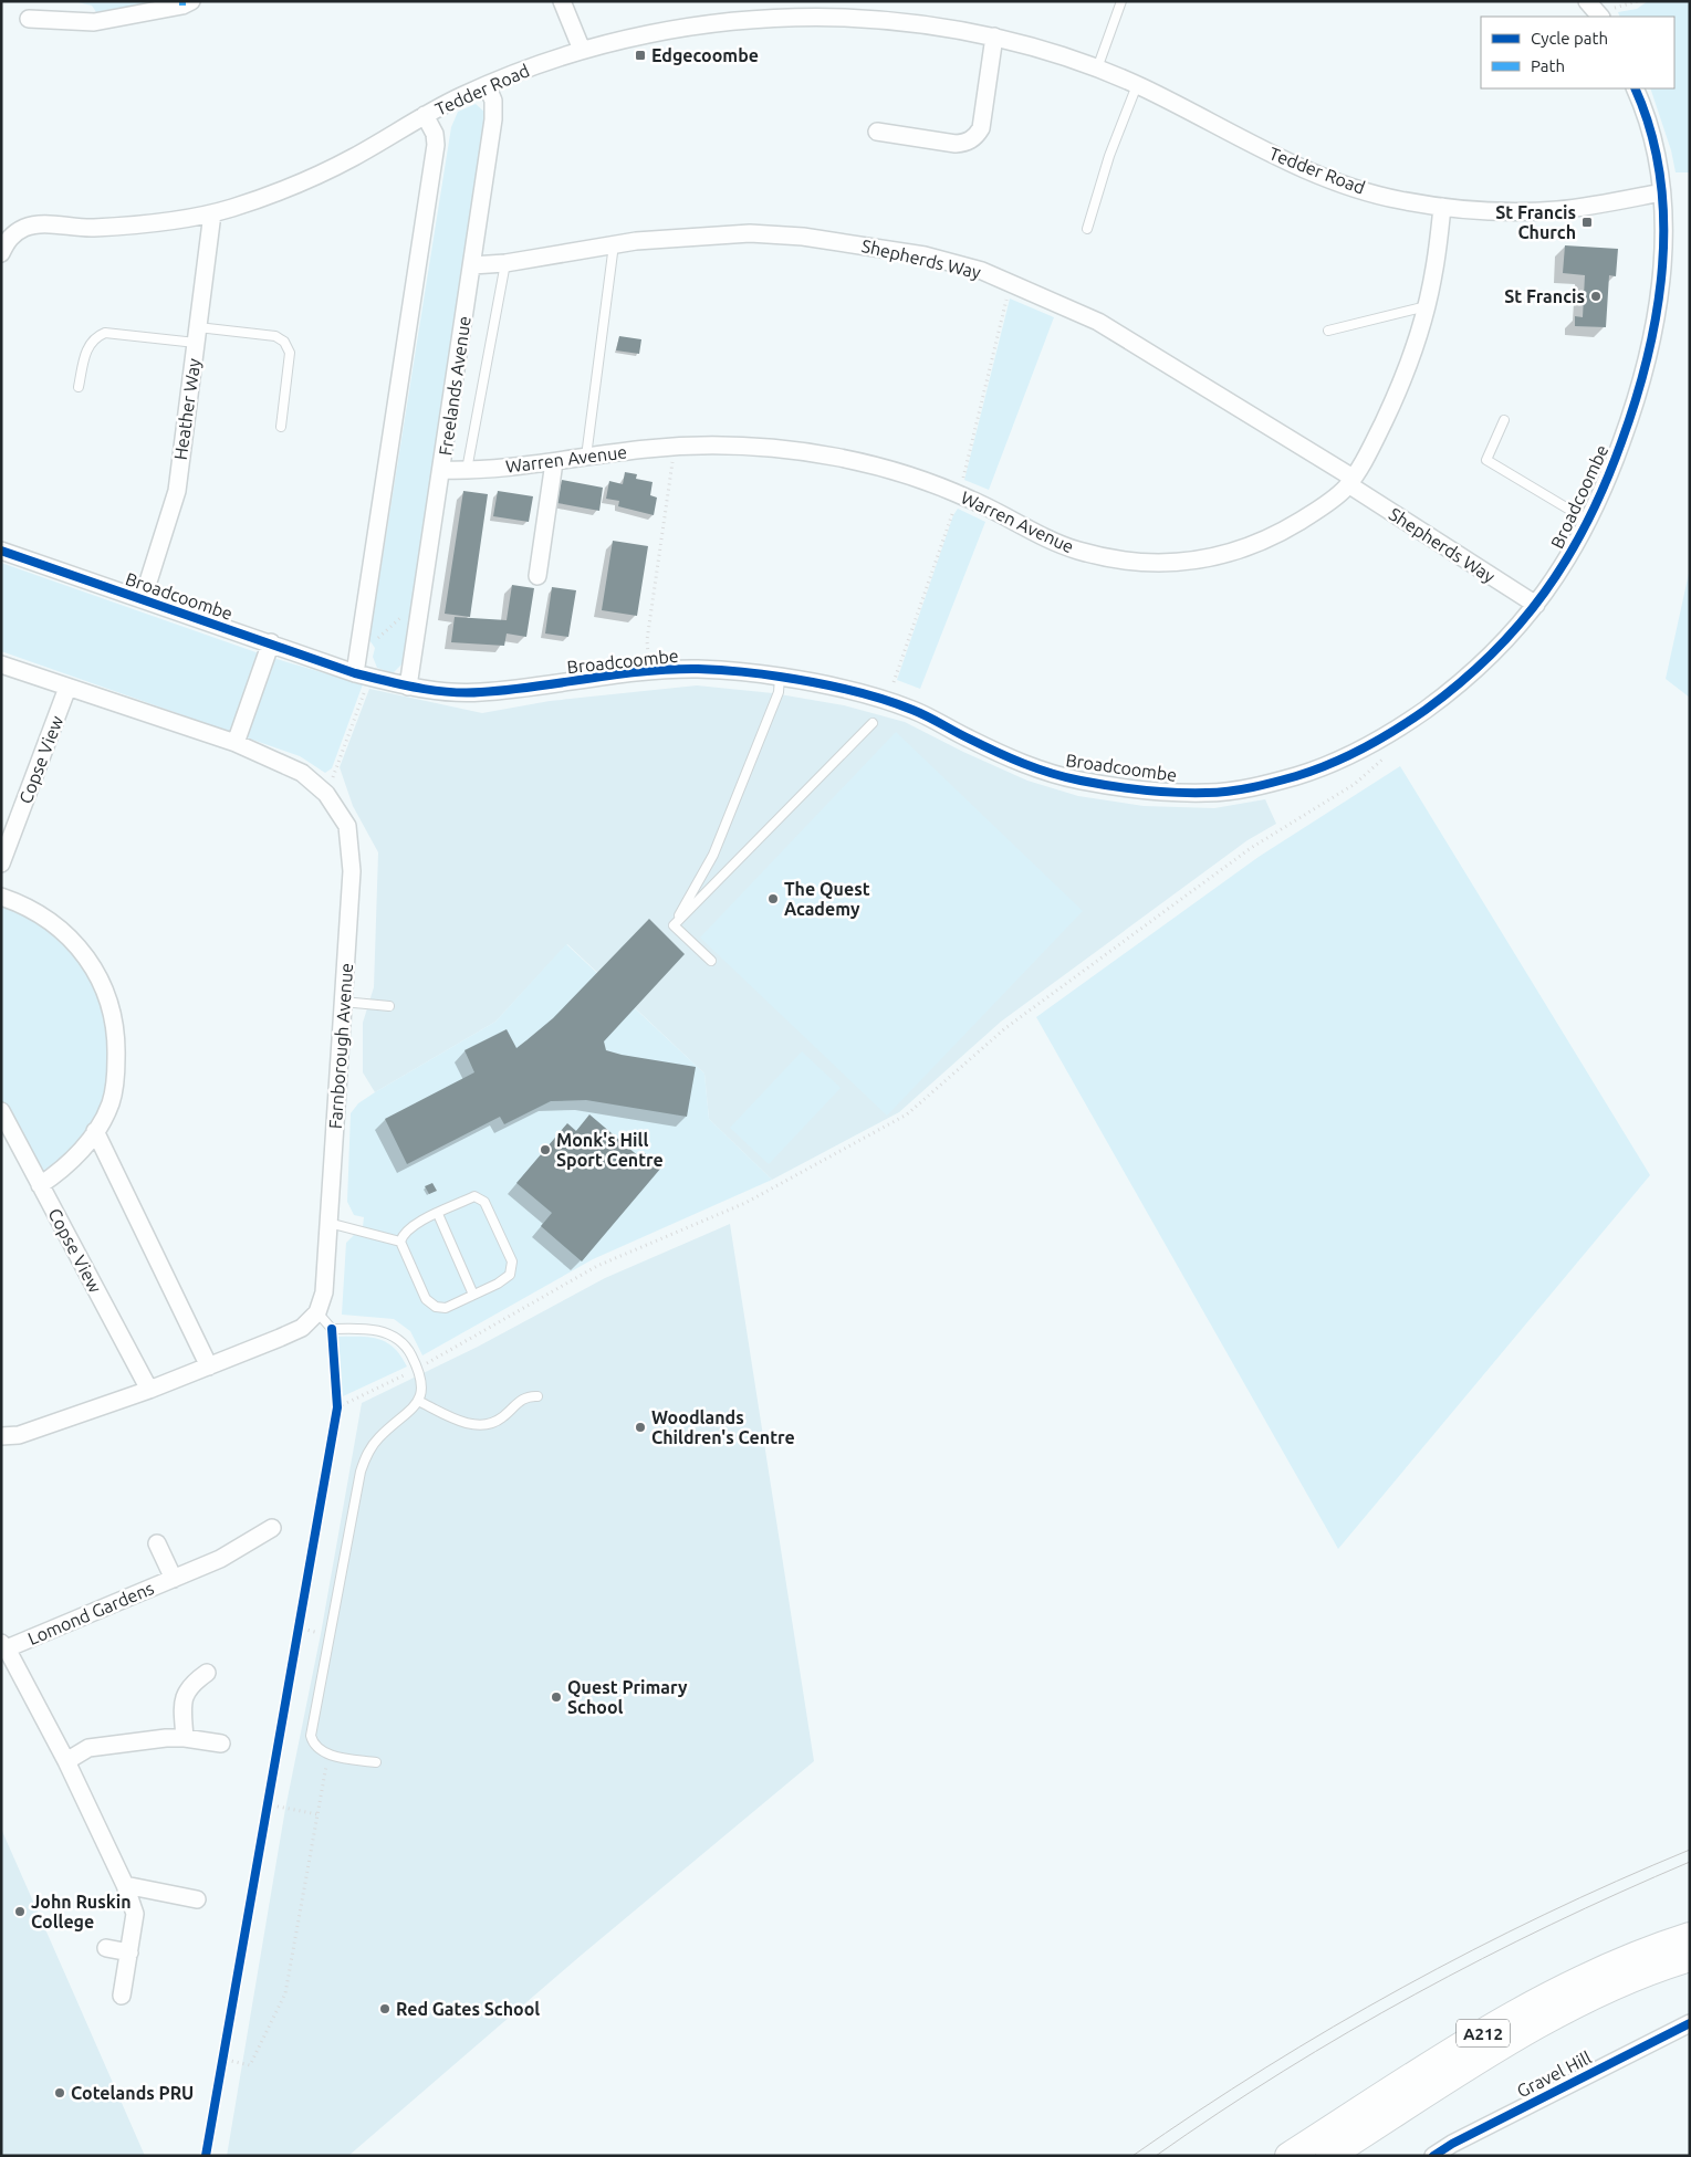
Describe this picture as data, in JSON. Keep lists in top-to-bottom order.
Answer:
{
  "streets": {
    "main road": ["A212"],
    "street": [
      "Tedder Road",
      "Shepherds Way",
      "Freelands Avenue",
      "Heather Way",
      "Warren Avenue",
      "Broadcoombe",
      "Copse View",
      "Farnborough Avenue",
      "Lomond Gardens",
      "Gravel Hill"
    ]
  },
  "crossings": [
    ["Tedder Road", "Freelands Avenue"],
    ["Tedder Road", "Heather Way"],
    ["Tedder Road", "Warren Avenue"],
    ["Tedder Road", "Broadcoombe"],
    ["Shepherds Way", "Freelands Avenue"],
    ["Shepherds Way", "Warren Avenue"],
    ["Shepherds Way", "Broadcoombe"],
    ["Freelands Avenue", "Warren Avenue"],
    ["Freelands Avenue", "Broadcoombe"],
    ["Heather Way", "Broadcoombe"],
    ["Copse View", "Farnborough Avenue"]
  ],
  "places": {
    "transit": ["Edgecoombe", "St Francis Church"],
    "other": [
      "St Francis",
      "The Quest Academy",
      "Monk's Hill Sport Centre",
      "Woodlands Children's Centre",
      "Quest Primary School",
      "John Ruskin College",
      "Red Gates School",
      "Cotelands PRU"
    ]
  },
  "legend": ["Cycle path", "Path"]
}
